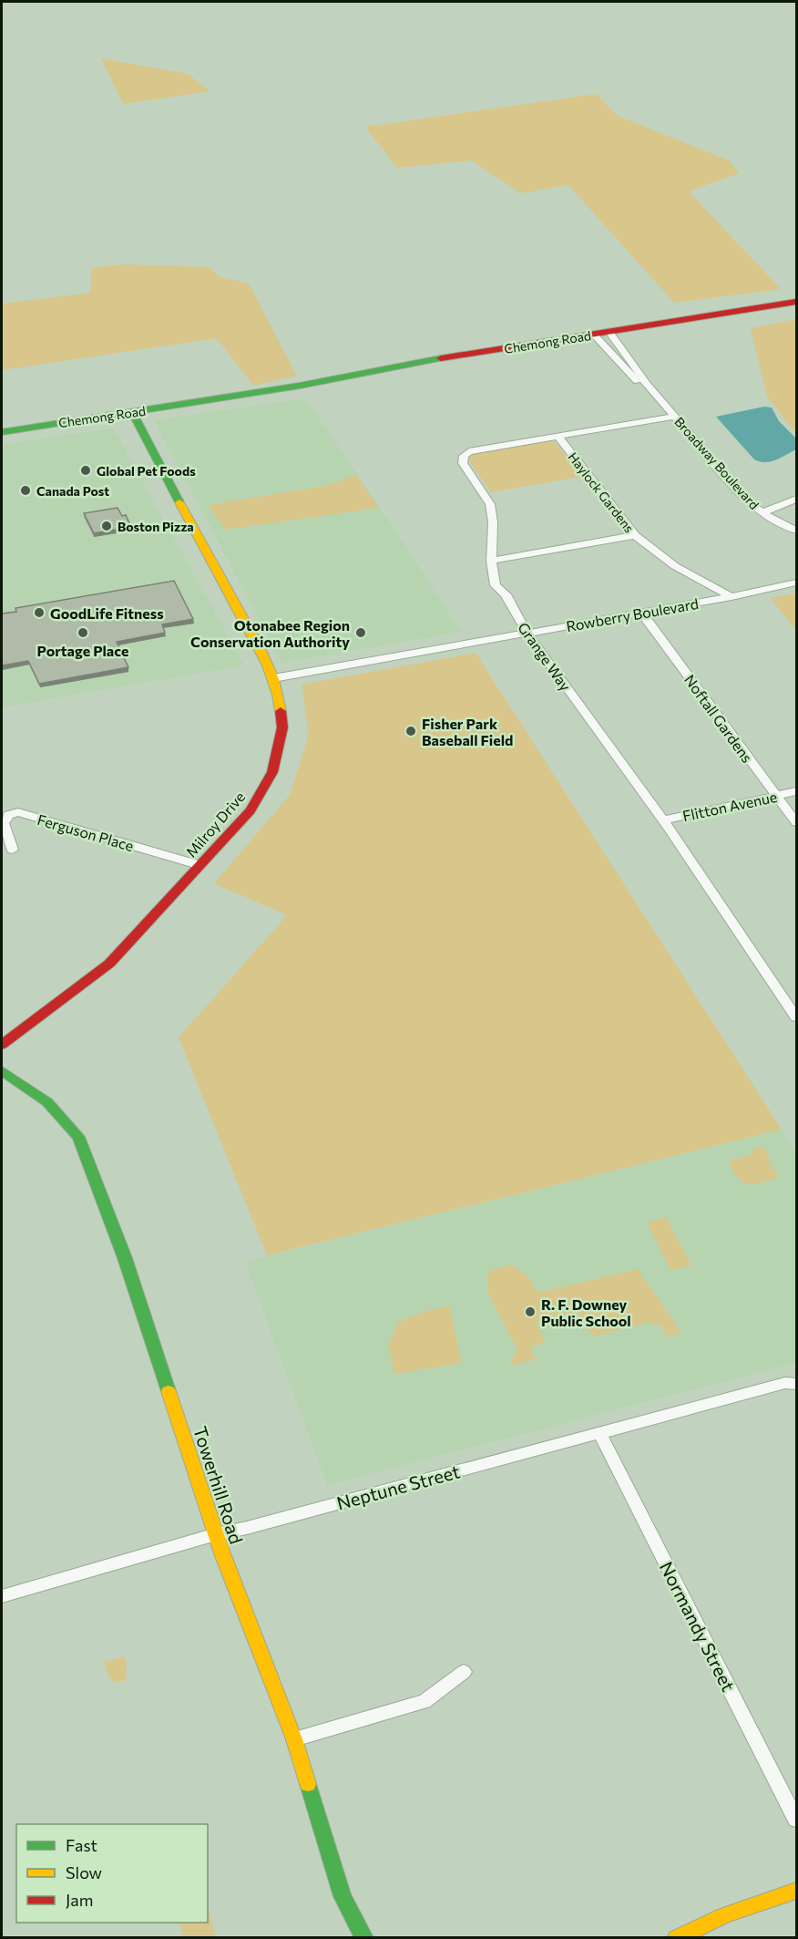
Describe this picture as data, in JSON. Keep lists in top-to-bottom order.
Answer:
{
  "streets": {
    "street": [
      "Chemong Road",
      "Broadway Boulevard",
      "Haylock Gardens",
      "Rowberry Boulevard",
      "Grange Way",
      "Noftall Gardens",
      "Flitton Avenue",
      "Milroy Drive",
      "Ferguson Place",
      "Towerhill Road",
      "Neptune Street",
      "Normandy Street"
    ]
  },
  "crossings": [
    ["Chemong Road", "Broadway Boulevard"],
    ["Chemong Road", "Milroy Drive"],
    ["Broadway Boulevard", "Grange Way"],
    ["Haylock Gardens", "Rowberry Boulevard"],
    ["Haylock Gardens", "Grange Way"],
    ["Rowberry Boulevard", "Grange Way"],
    ["Rowberry Boulevard", "Noftall Gardens"],
    ["Rowberry Boulevard", "Milroy Drive"],
    ["Grange Way", "Flitton Avenue"],
    ["Noftall Gardens", "Flitton Avenue"],
    ["Milroy Drive", "Ferguson Place"],
    ["Towerhill Road", "Neptune Street"],
    ["Neptune Street", "Normandy Street"]
  ],
  "places": [
    "Global Pet Foods",
    "Canada Post",
    "Boston Pizza",
    "GoodLife Fitness",
    "Portage Place",
    "Otonabee Region Conservation Authority",
    "Fisher Park Baseball Field",
    "R. F. Downey Public School"
  ],
  "legend": ["Fast", "Slow", "Jam"]
}
